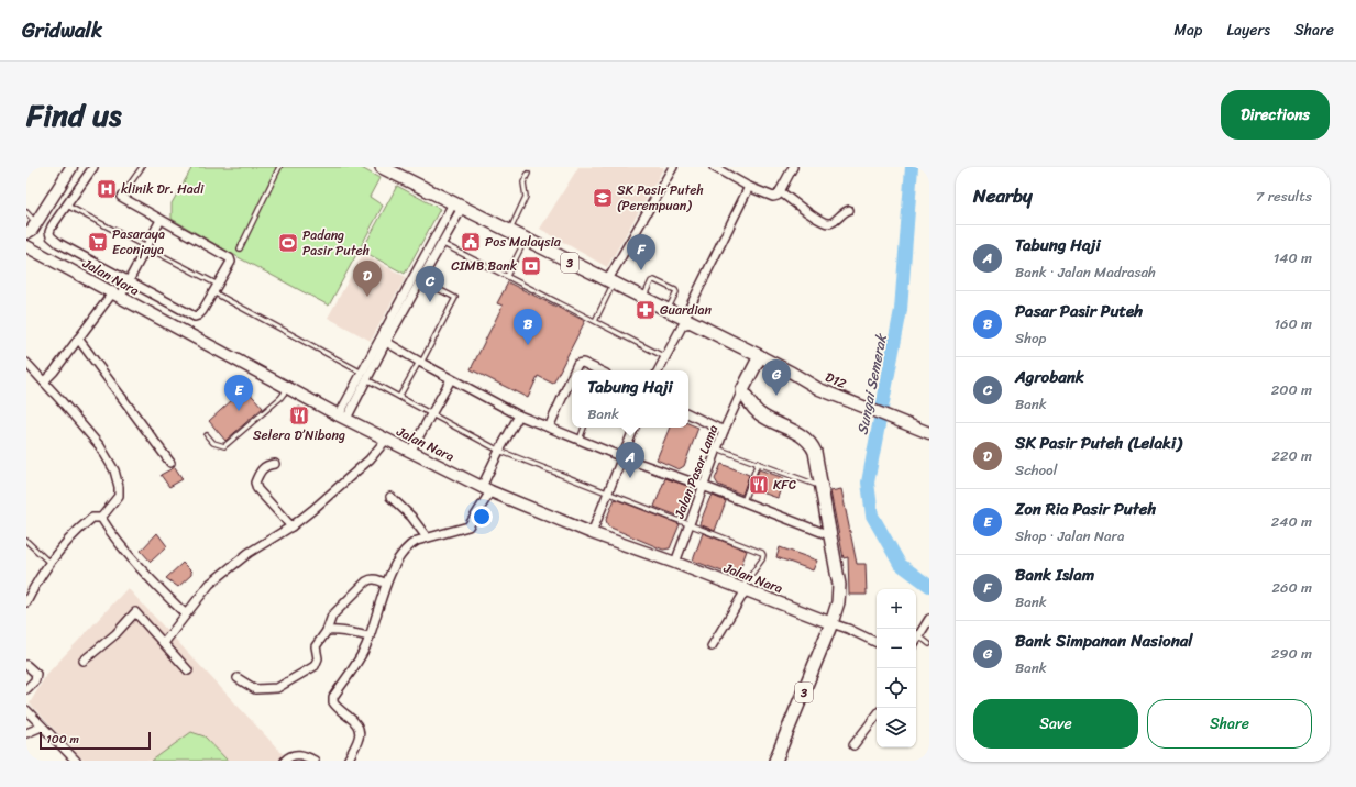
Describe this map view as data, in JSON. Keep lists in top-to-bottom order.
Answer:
{
  "streets": {
    "main road": ["3", "Jalan Nara", "D12"],
    "street": ["Jalan Pasar Lama"]
  },
  "crossings": [
    ["3", "Jalan Nara"],
    ["3", "D12"],
    ["3", "Jalan Pasar Lama"],
    ["Jalan Nara", "Jalan Pasar Lama"]
  ],
  "water": ["Sungai Semerak"],
  "places": {
    "hospital": ["klinik Dr. Hadi"],
    "school or university": ["SK Pasir Puteh (Perempuan)"],
    "supermarket": ["Pasaraya Econjaya"],
    "public building": ["Pos Malaysia"],
    "sports": ["Padang Pasir Puteh"],
    "bank": ["CIMB Bank"],
    "pharmacy": ["Guardian"],
    "restaurant": ["Selera D’Nibong", "KFC"]
  },
  "scale_bar": "100 m",
  "page": {
    "header": "Gridwalk",
    "nav": ["Map", "Layers", "Share"],
    "title": "Find us",
    "buttons": [
      "Directions",
      ["Save", "Share"]
    ],
    "heading": ["Nearby", "7 results"],
    "list": [
      {
        "mark": "A",
        "name": "Tabung Haji",
        "note": "Bank · Jalan Madrasah",
        "value": "140 m"
      },
      {
        "mark": "B",
        "name": "Pasar Pasir Puteh",
        "note": "Shop",
        "value": "160 m"
      },
      {
        "mark": "C",
        "name": "Agrobank",
        "note": "Bank",
        "value": "200 m"
      },
      {
        "mark": "D",
        "name": "SK Pasir Puteh (Lelaki)",
        "note": "School",
        "value": "220 m"
      },
      {
        "mark": "E",
        "name": "Zon Ria Pasir Puteh",
        "note": "Shop · Jalan Nara",
        "value": "240 m"
      },
      {
        "mark": "F",
        "name": "Bank Islam",
        "note": "Bank",
        "value": "260 m"
      },
      {
        "mark": "G",
        "name": "Bank Simpanan Nasional",
        "note": "Bank",
        "value": "290 m"
      }
    ],
    "pins": [
      "F",
      "D",
      "C",
      "B",
      "G",
      "E",
      "A"
    ],
    "popup": ["Tabung Haji", "Bank"],
    "map_buttons": ["+", "−"],
    "scale": "100 m"
  }
}
